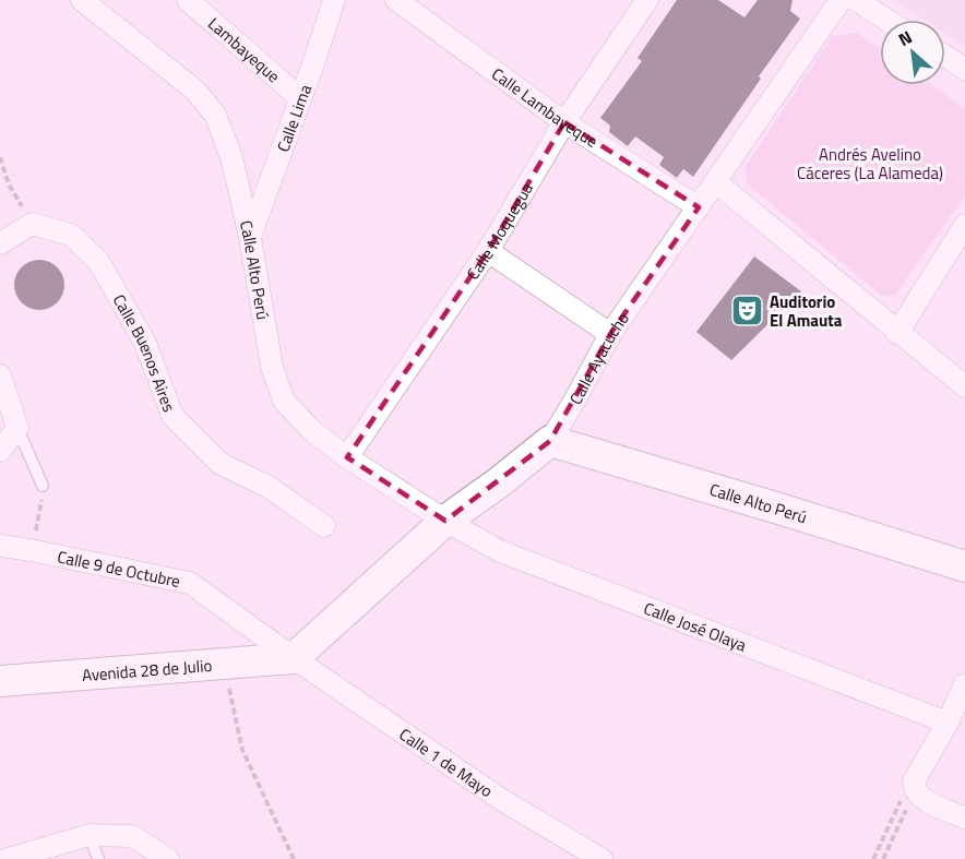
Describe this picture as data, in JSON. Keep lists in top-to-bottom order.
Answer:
{
  "streets": {
    "street": [
      "Lambayeque",
      "Calle Lambayeque",
      "Calle Lima",
      "Calle Moquegua",
      "Calle Alto Perú",
      "Calle Buenos Aires",
      "Calle Ayacucho",
      "Calle 9 de Octubre",
      "Calle José Olaya",
      "Avenida 28 de Julio",
      "Calle 1 de Mayo"
    ]
  },
  "crossings": [
    ["Lambayeque", "Calle Lima"],
    ["Calle Lambayeque", "Calle Moquegua"],
    ["Calle Lambayeque", "Calle Ayacucho"],
    ["Calle Lima", "Calle Alto Perú"],
    ["Calle Moquegua", "Calle Alto Perú"],
    ["Calle Alto Perú", "Calle Ayacucho"],
    ["Calle Alto Perú", "Calle José Olaya"],
    ["Calle Ayacucho", "Calle 9 de Octubre"],
    ["Calle Ayacucho", "Calle José Olaya"],
    ["Calle Ayacucho", "Avenida 28 de Julio"],
    ["Calle Ayacucho", "Calle 1 de Mayo"],
    ["Calle 9 de Octubre", "Avenida 28 de Julio"],
    ["Calle 9 de Octubre", "Calle 1 de Mayo"],
    ["Avenida 28 de Julio", "Calle 1 de Mayo"]
  ],
  "parks": ["Andrés Avelino Cáceres (La Alameda)"],
  "places": {
    "theatre": ["Auditorio El Amauta"]
  },
  "north": "top left"
}
